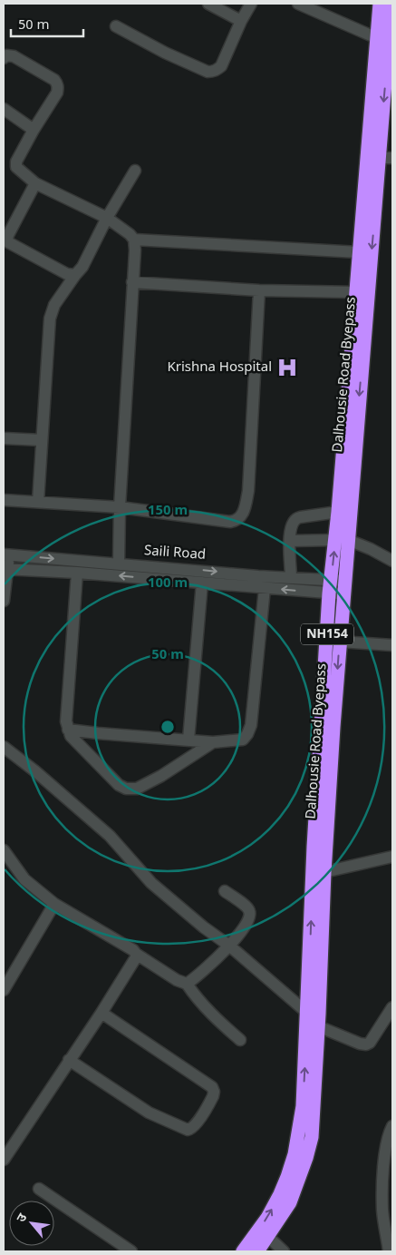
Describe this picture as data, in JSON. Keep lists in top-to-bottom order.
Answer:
{
  "streets": {
    "highway": ["Dalhousie Road Byepass", "NH154"],
    "street": ["Saili Road"]
  },
  "crossings": [
    ["Dalhousie Road Byepass", "Saili Road"],
    ["Dalhousie Road Byepass", "NH154"],
    ["Saili Road", "NH154"]
  ],
  "places": {
    "hospital": ["Krishna Hospital"]
  },
  "scale_bar": "50 m",
  "north": "top left",
  "rings": ["150 m", "100 m", "50 m"]
}
